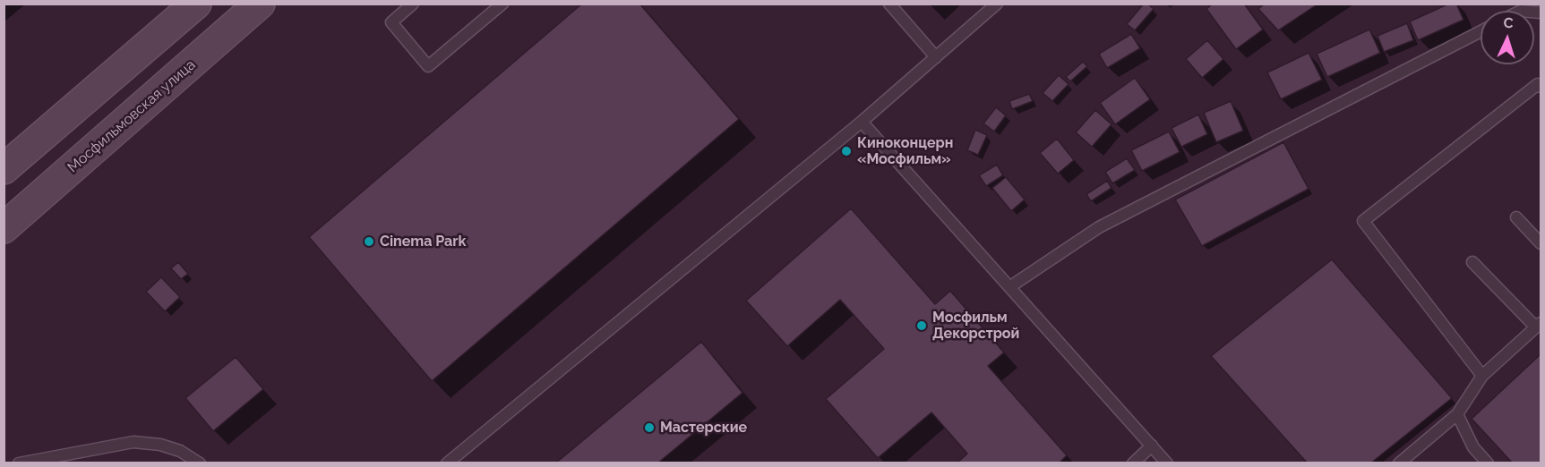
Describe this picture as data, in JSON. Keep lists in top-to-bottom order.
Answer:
{
  "streets": {
    "main road": ["Мосфильмовская улица"]
  },
  "places": [
    "Киноконцерн «Мосфильм»",
    "Cinema Park",
    "Мосфильм Декорстрой",
    "Мастерские"
  ],
  "north": "top"
}
